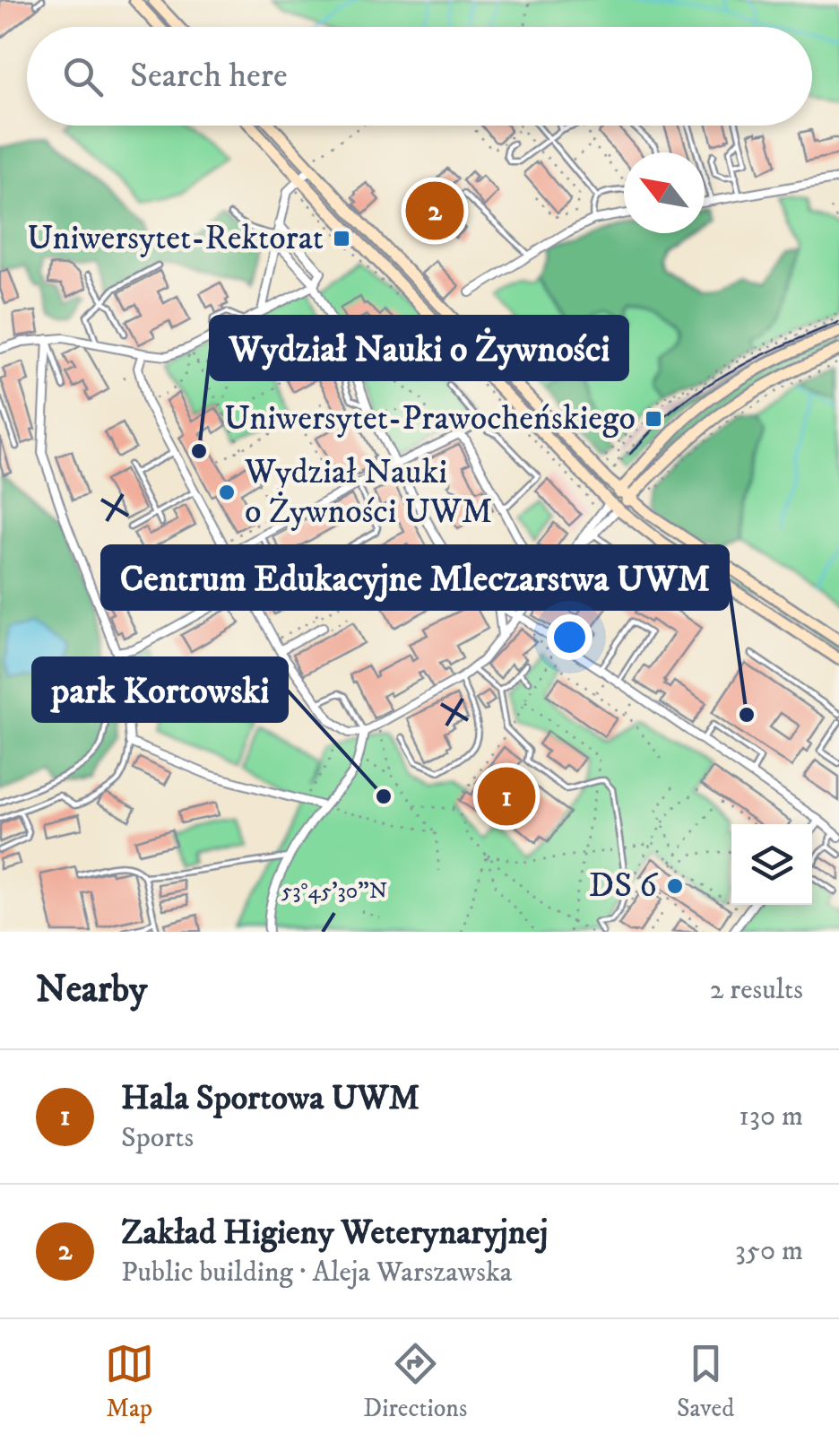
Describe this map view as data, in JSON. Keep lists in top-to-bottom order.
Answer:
{
  "places": {
    "transit": ["Uniwersytet-Rektorat", "Uniwersytet-Prawocheńskiego"],
    "other": [
      "Wydział Nauki o Żywności",
      "Wydział Nauki o Żywności UWM",
      "Centrum Edukacyjne Mleczarstwa UWM",
      "park Kortowski",
      "DS 6"
    ]
  },
  "north": "top left",
  "page": {
    "search": "Search here",
    "pins": ["2", "1"],
    "heading": ["Nearby", "2 results"],
    "list": [
      {
        "mark": "1",
        "name": "Hala Sportowa UWM",
        "note": "Sports",
        "value": "130 m"
      },
      {
        "mark": "2",
        "name": "Zakład Higieny Weterynaryjnej",
        "note": "Public building · Aleja Warszawska",
        "value": "350 m"
      }
    ],
    "nav": ["Map", "Directions", "Saved"]
  },
  "coordinates": ["53°45'30\"N"]
}
